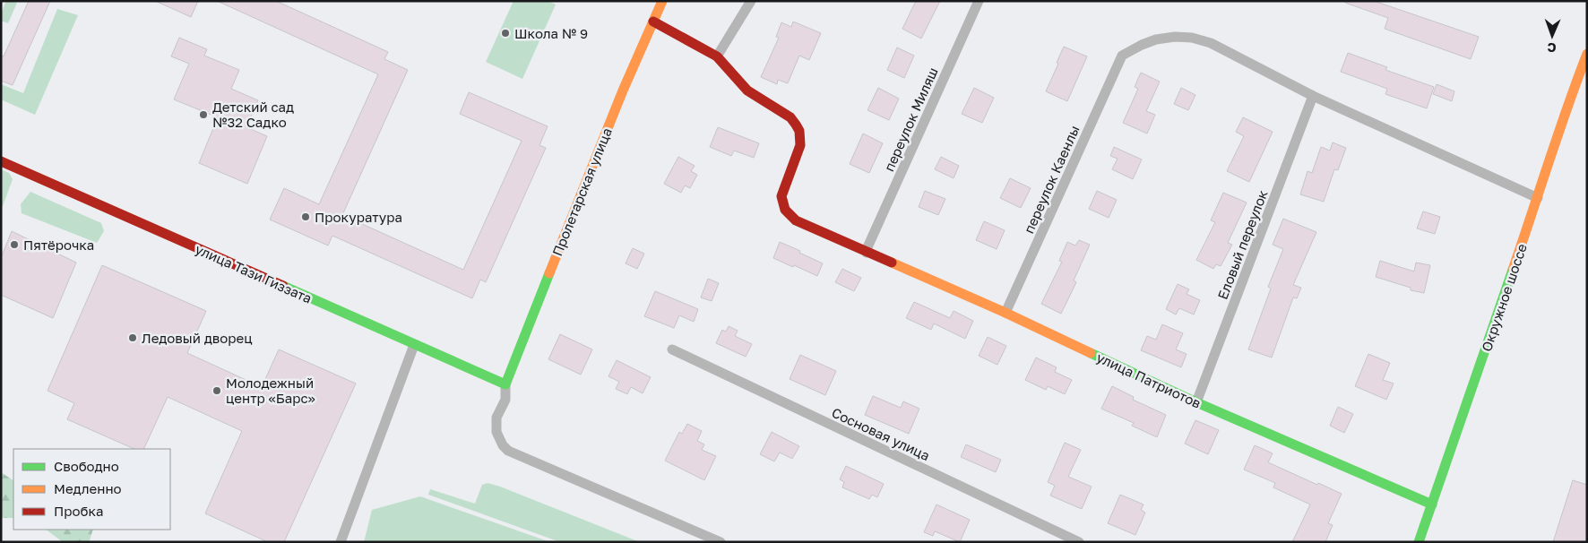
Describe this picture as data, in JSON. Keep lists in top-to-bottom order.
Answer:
{
  "streets": {
    "street": [
      "переулок Миляш",
      "переулок Каенлы",
      "Пролетарская улица",
      "Еловый переулок",
      "улица Тази Гиззата",
      "Окружное шоссе",
      "улица Патриотов",
      "Сосновая улица"
    ]
  },
  "crossings": [
    ["переулок Миляш", "улица Патриотов"],
    ["переулок Каенлы", "Еловый переулок"],
    ["переулок Каенлы", "улица Патриотов"],
    ["Пролетарская улица", "улица Тази Гиззата"],
    ["Пролетарская улица", "улица Патриотов"],
    ["Еловый переулок", "улица Патриотов"],
    ["Окружное шоссе", "улица Патриотов"]
  ],
  "places": [
    "Школа № 9",
    "Детский сад №32 Садко",
    "Прокуратура",
    "Пятёрочка",
    "Ледовый дворец",
    "Молодежный центр «Барс»"
  ],
  "legend": ["Свободно", "Медленно", "Пробка"],
  "north": "bottom"
}
